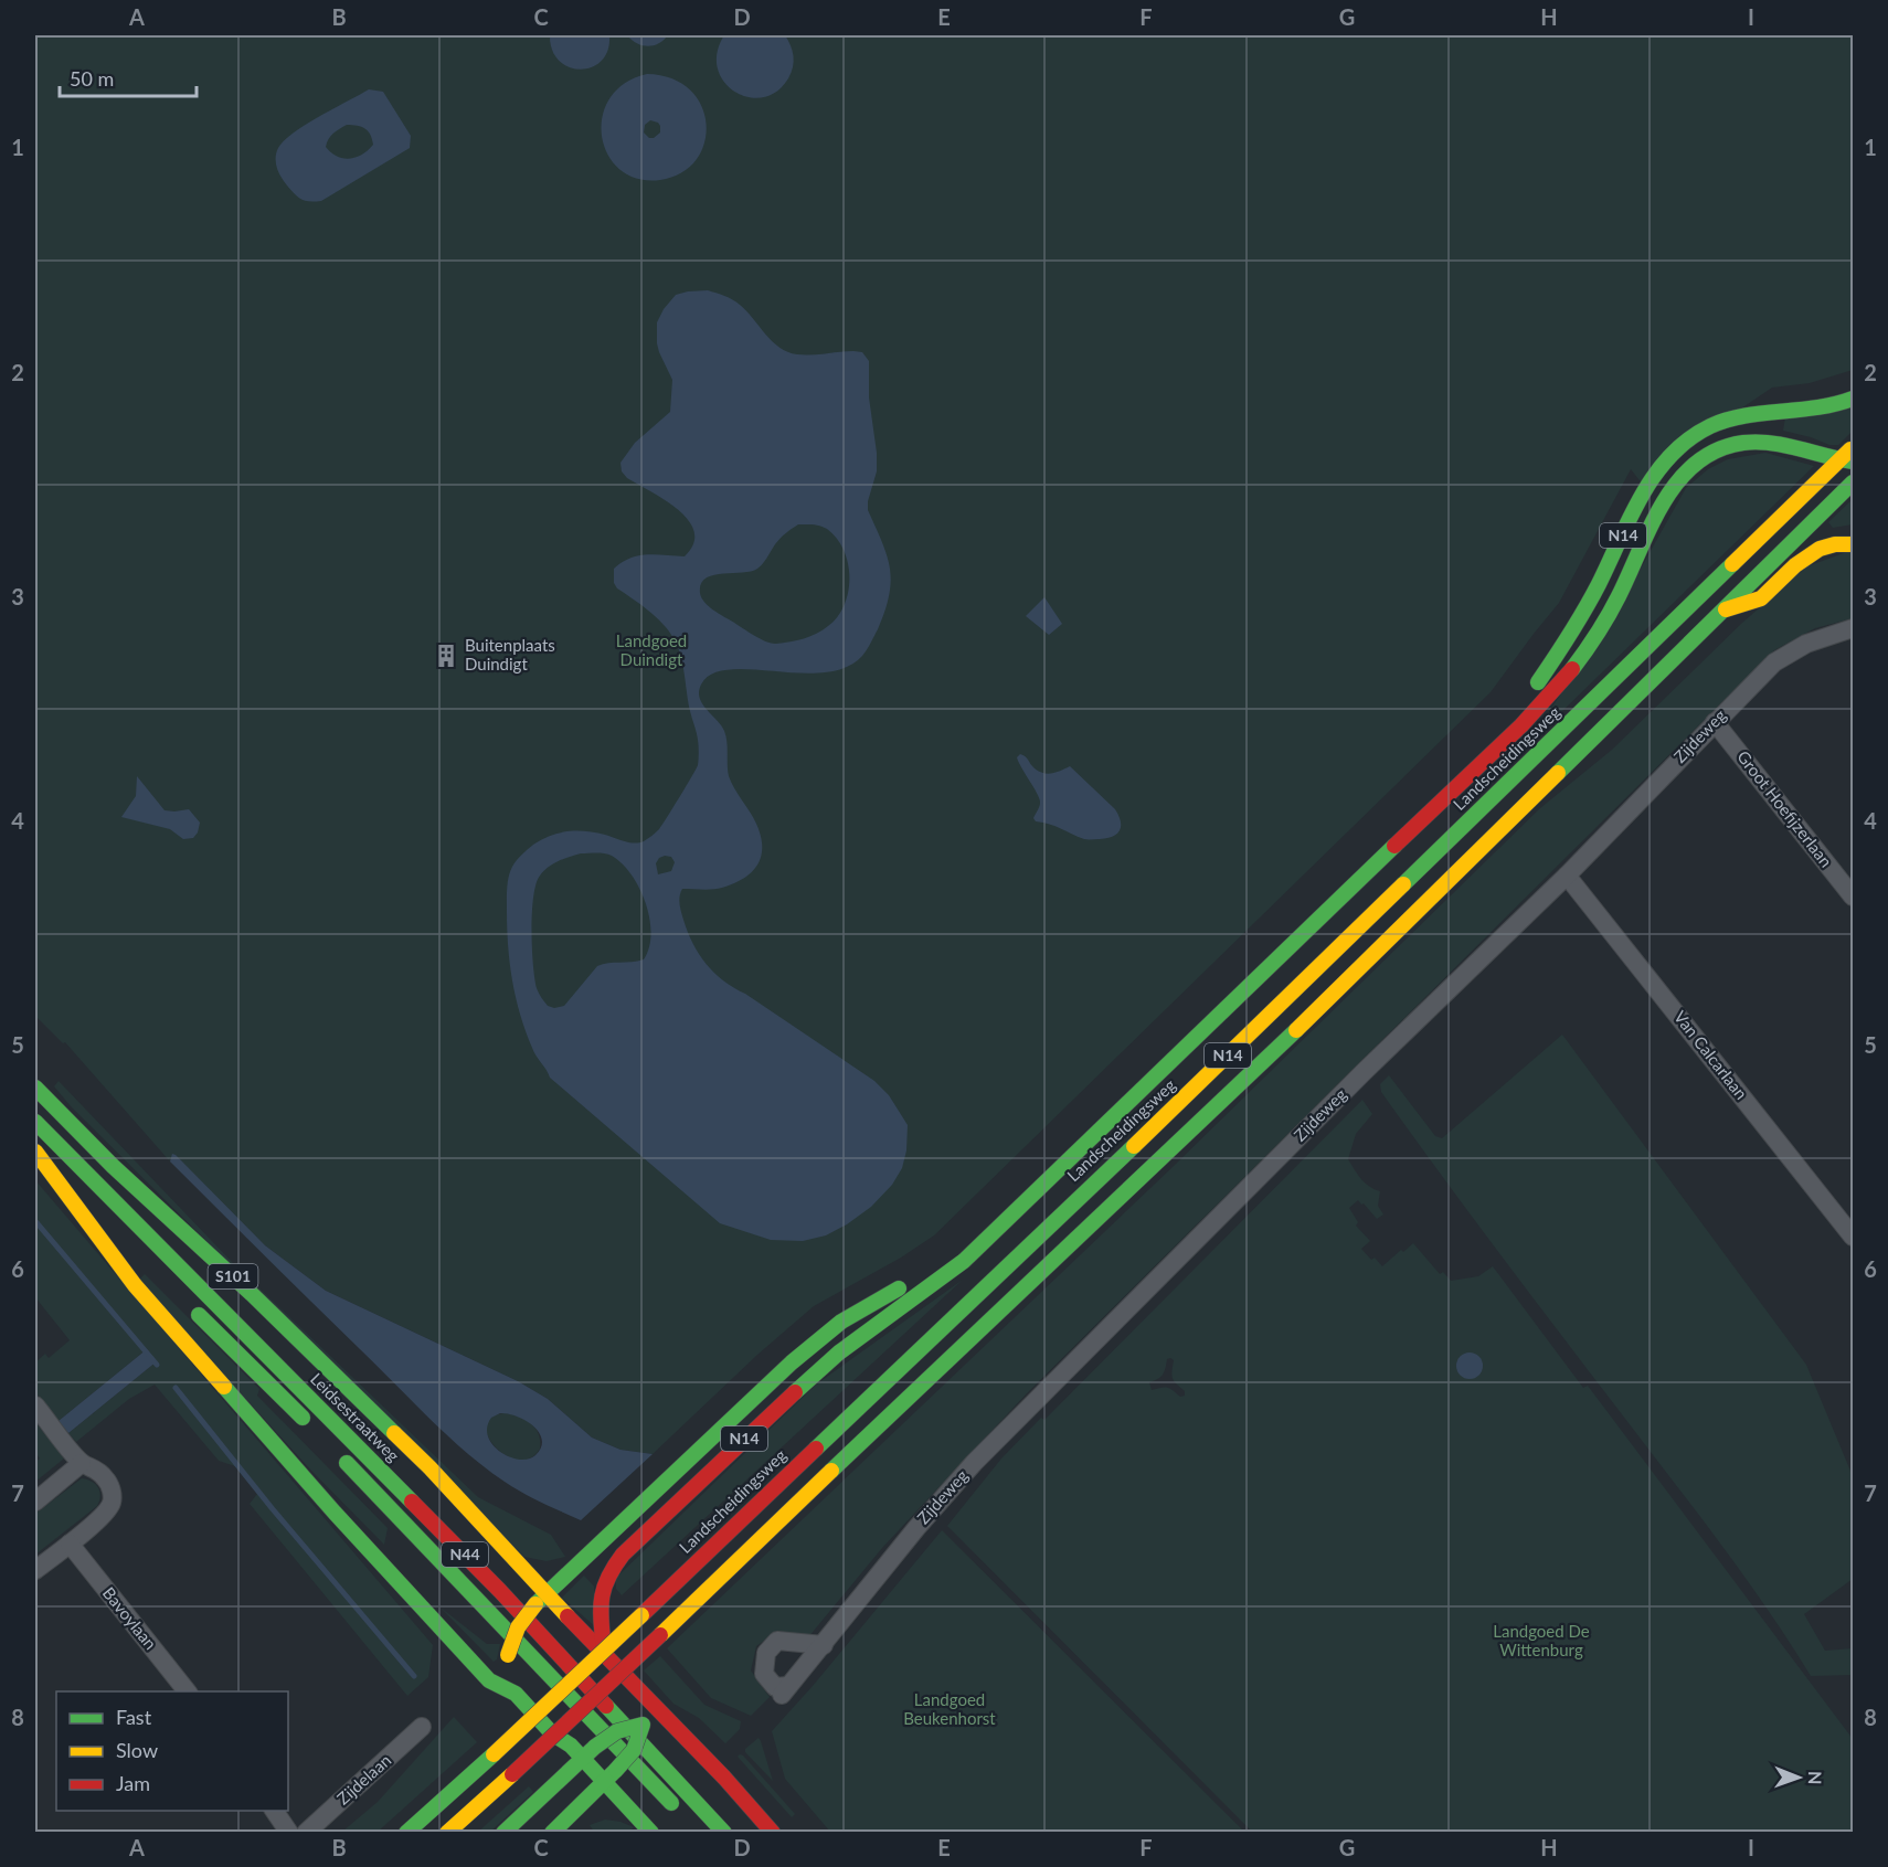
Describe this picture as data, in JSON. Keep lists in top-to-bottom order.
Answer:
{
  "streets": {
    "main road": [
      "N14",
      "Landscheidingsweg",
      "S101",
      "Leidsestraatweg",
      "N44"
    ],
    "street": [
      "Zijdeweg",
      "Groot Hoefijzerlaan",
      "Van Calcarlaan",
      "Bavoylaan",
      "Zijdelaan"
    ]
  },
  "crossings": [
    ["N14", "Landscheidingsweg"],
    ["N14", "N44"],
    ["Zijdeweg", "Groot Hoefijzerlaan"],
    ["Zijdeweg", "Van Calcarlaan"],
    ["S101", "N44"]
  ],
  "parks": ["Landgoed Duindigt", "Landgoed De Wittenburg", "Landgoed Beukenhorst"],
  "places": {
    "building": ["Buitenplaats Duindigt"]
  },
  "legend": ["Fast", "Slow", "Jam"],
  "scale_bar": "50 m",
  "north": "right",
  "grid": {
    "columns": [
      "A",
      "B",
      "C",
      "D",
      "E",
      "F",
      "G",
      "H",
      "I"
    ],
    "rows": [
      "1",
      "2",
      "3",
      "4",
      "5",
      "6",
      "7",
      "8"
    ]
  }
}
